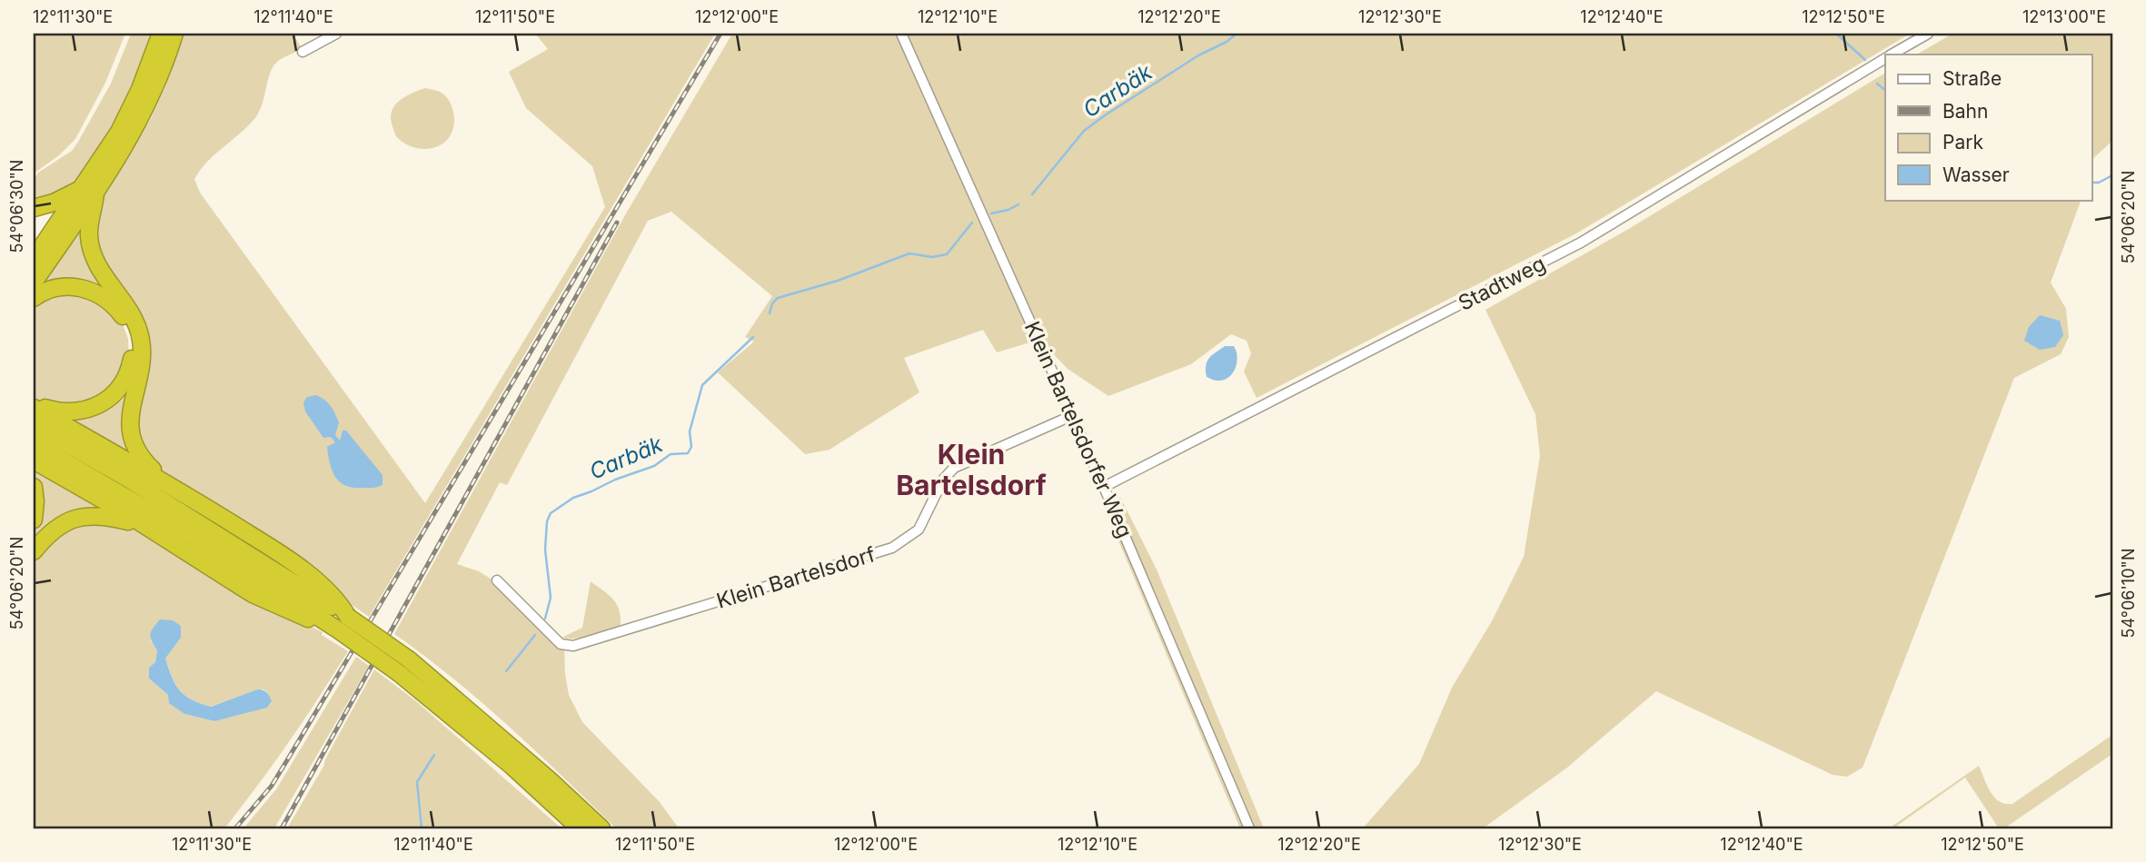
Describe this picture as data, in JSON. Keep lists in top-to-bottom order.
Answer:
{
  "streets": {
    "street": ["Stadtweg", "Klein Bartelsdorfer Weg", "Klein Bartelsdorf"]
  },
  "crossings": [
    ["Stadtweg", "Klein Bartelsdorfer Weg"],
    ["Klein Bartelsdorfer Weg", "Klein Bartelsdorf"]
  ],
  "districts": ["Klein Bartelsdorf"],
  "water": ["Carbäk"],
  "legend": [
    "Straße",
    "Bahn",
    "Park",
    "Wasser"
  ],
  "coordinates": [
    "12°11'30\"E",
    "12°11'40\"E",
    "12°11'50\"E",
    "12°12'00\"E",
    "12°12'10\"E",
    "12°12'20\"E",
    "12°12'30\"E",
    "12°12'40\"E",
    "12°12'50\"E",
    "12°13'00\"E",
    "54°06'30\"N",
    "54°06'20\"N",
    "54°06'10\"N"
  ]
}
